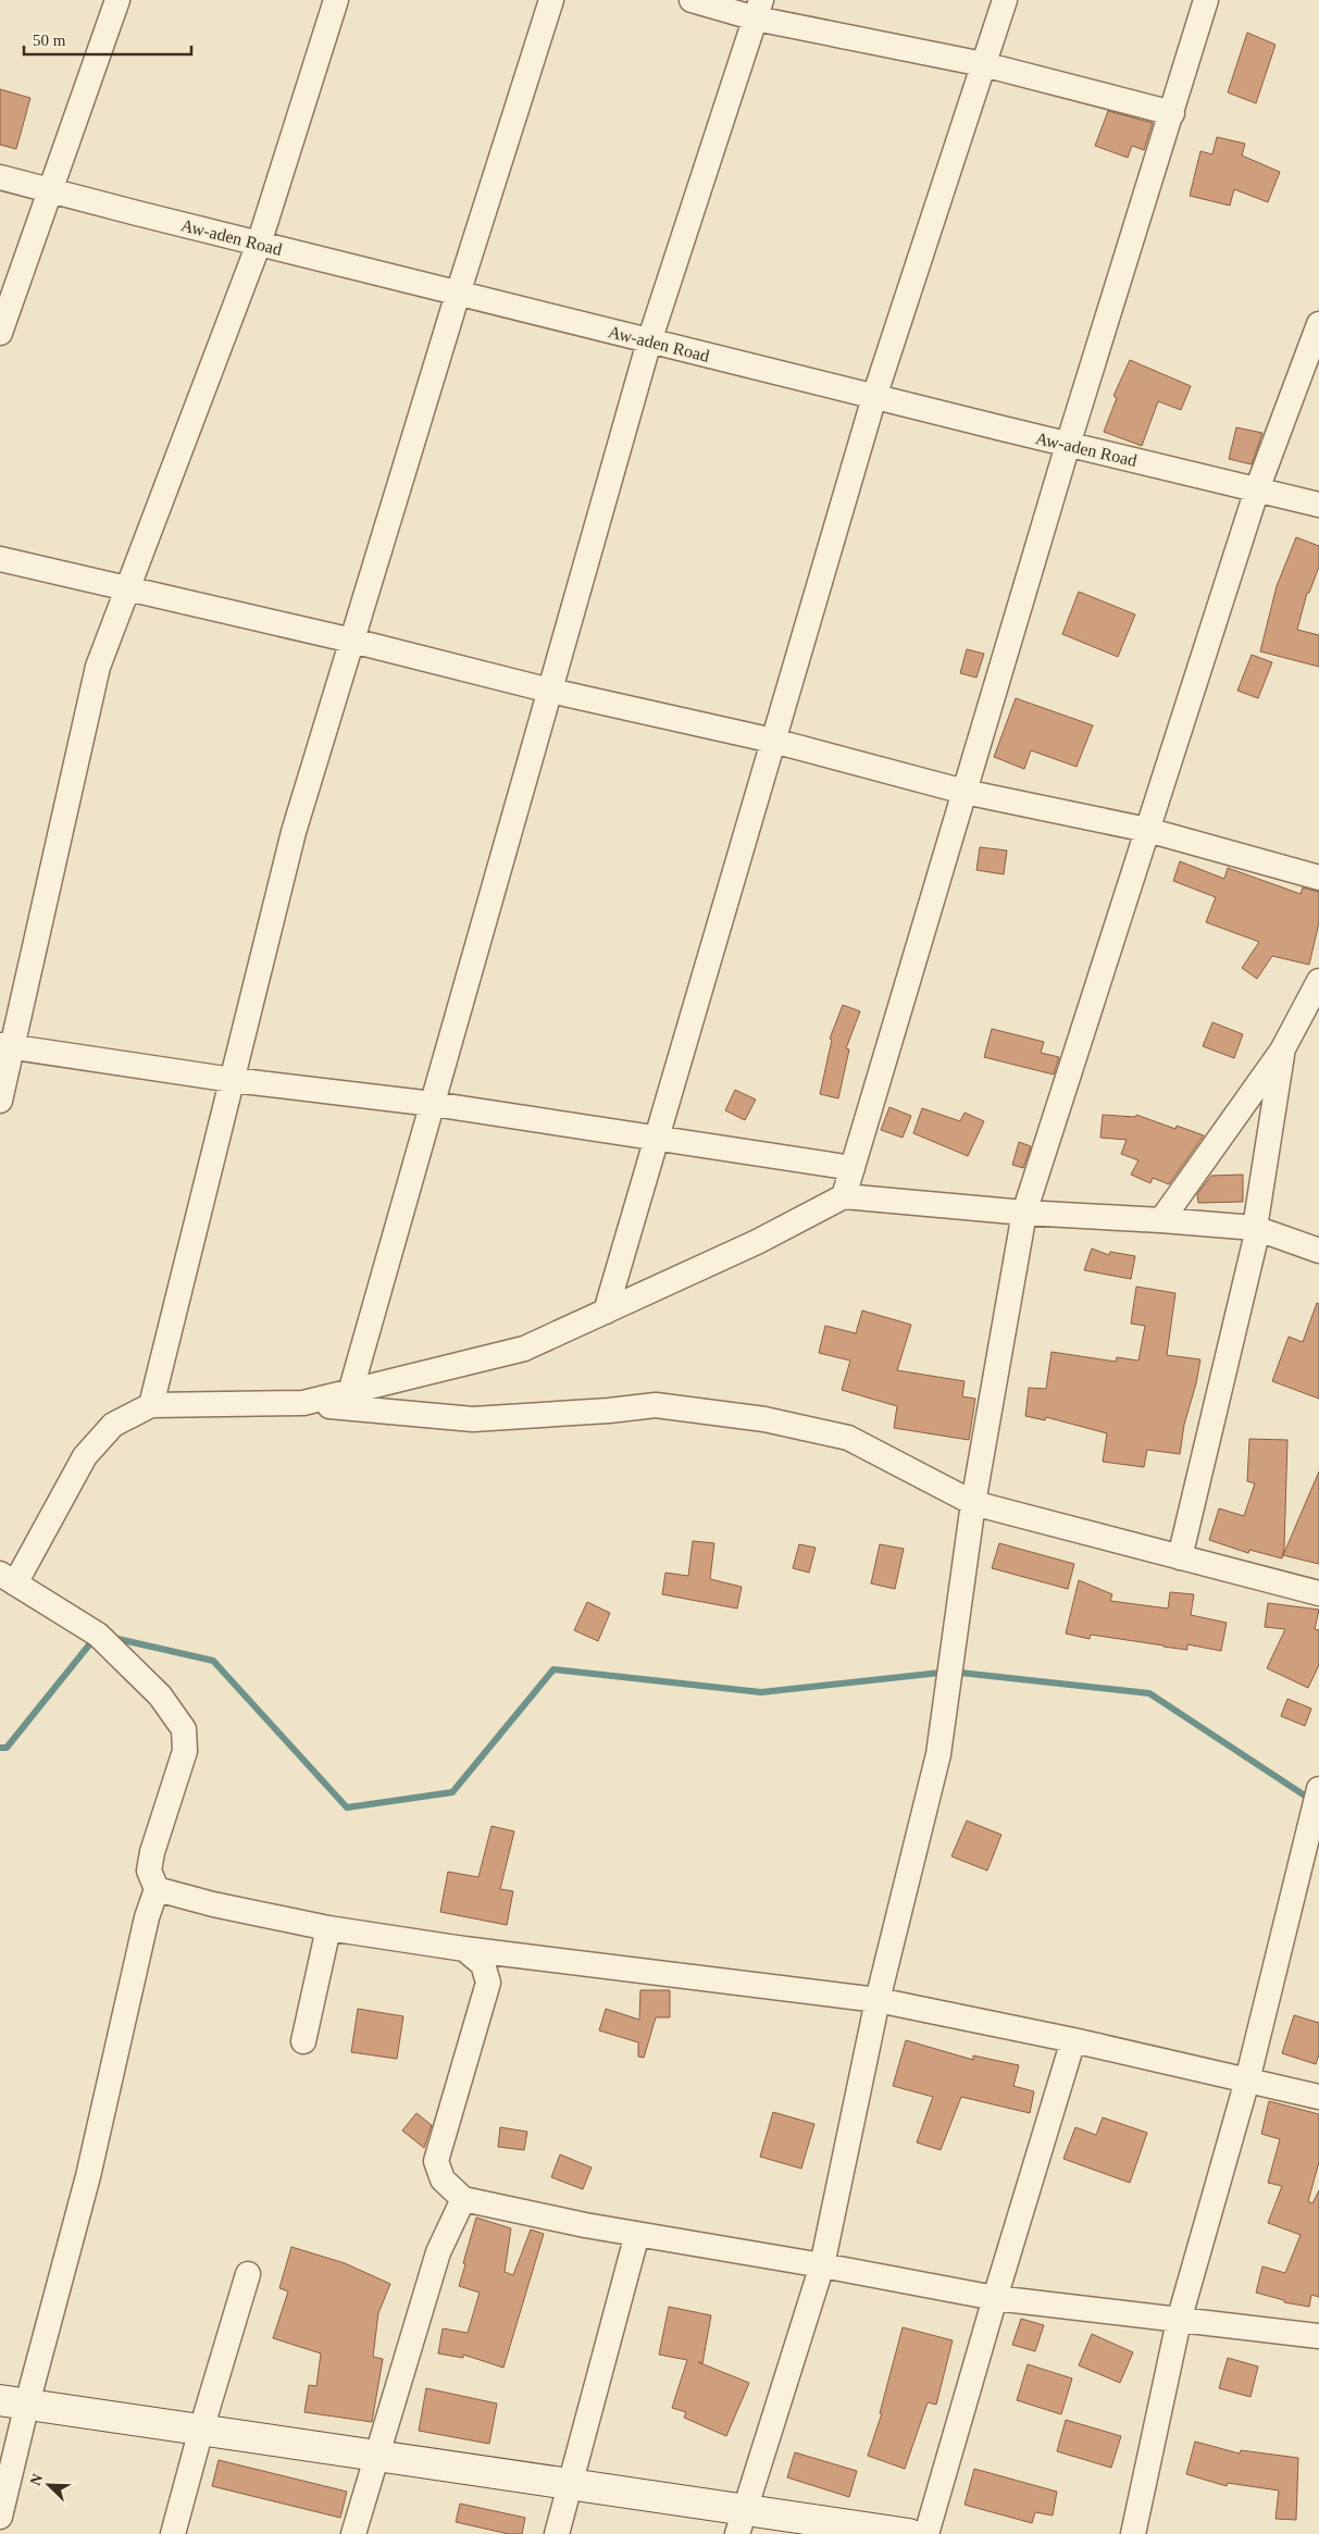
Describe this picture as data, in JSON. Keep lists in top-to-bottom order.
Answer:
{
  "streets": {
    "street": ["Aw-aden Road"]
  },
  "scale_bar": "50 m",
  "north": "top left"
}
